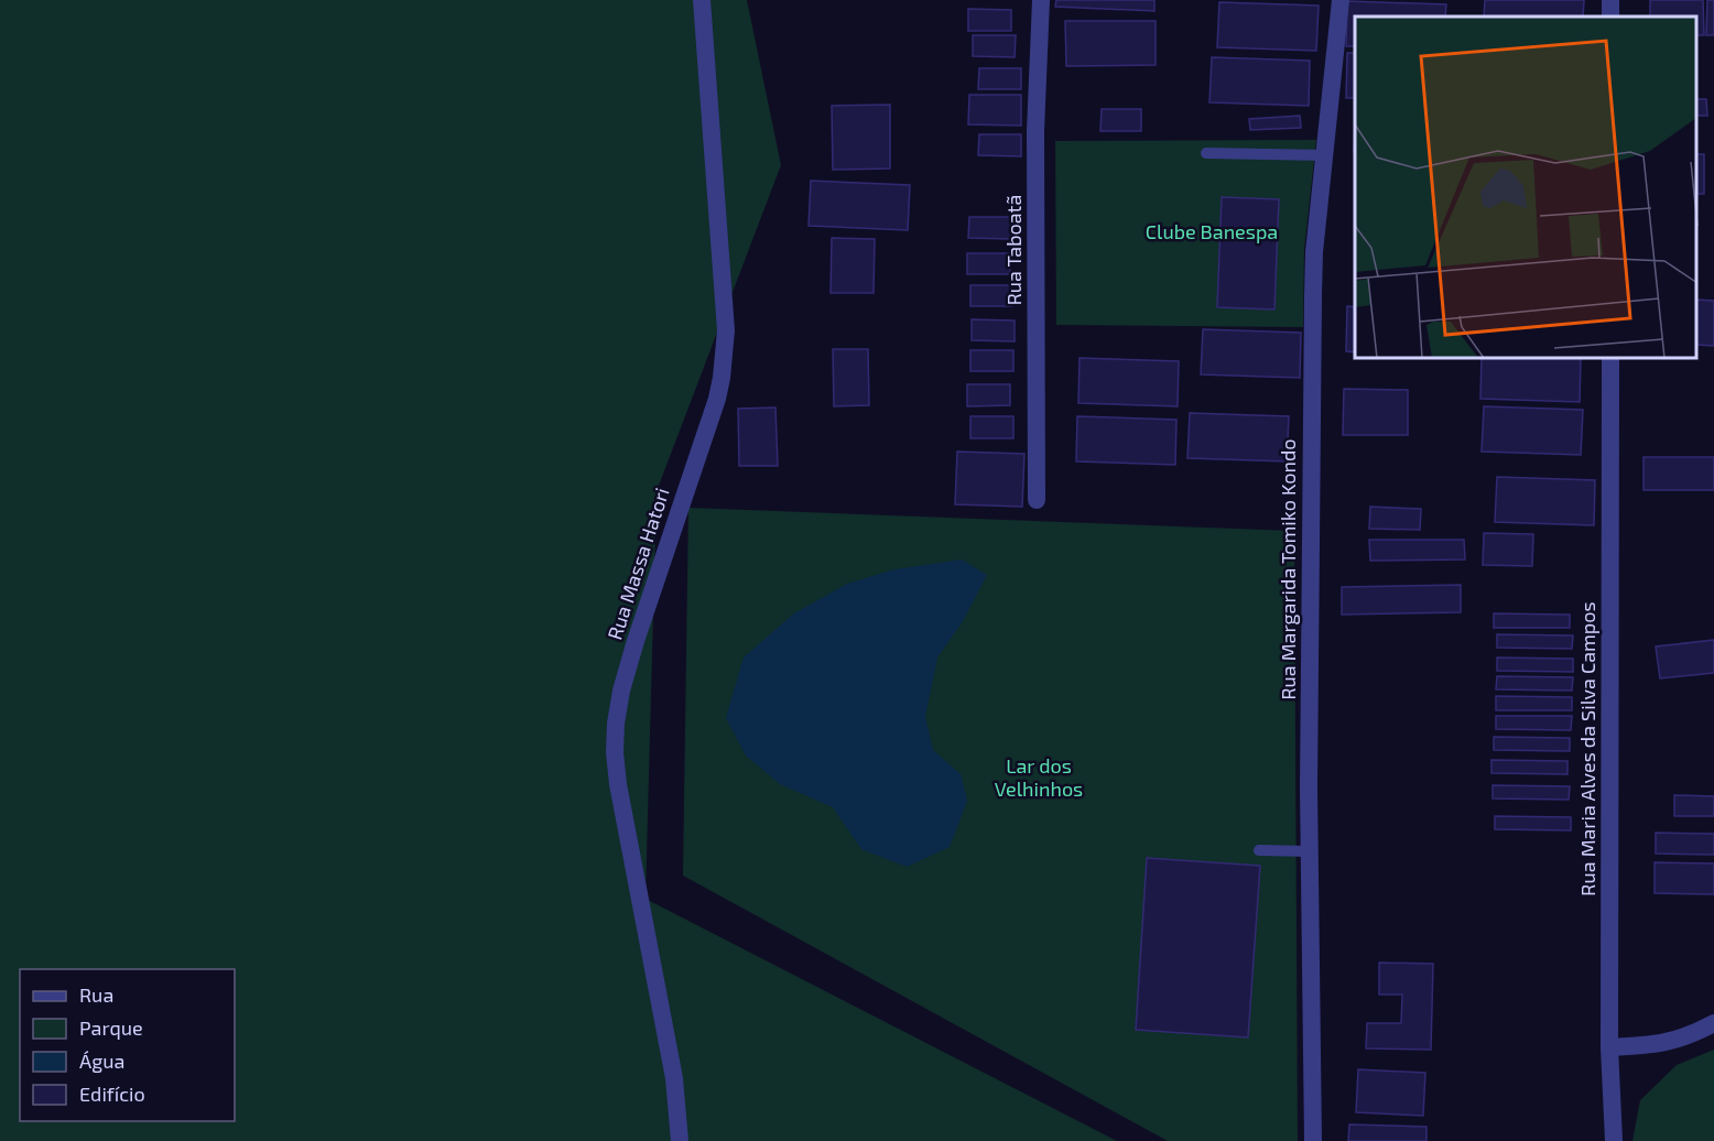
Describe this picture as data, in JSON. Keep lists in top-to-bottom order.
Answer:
{
  "streets": {
    "street": [
      "Rua Taboatã",
      "Rua Massa Hatori",
      "Rua Margarida Tomiko Kondo",
      "Rua Maria Alves da Silva Campos"
    ]
  },
  "parks": ["Clube Banespa", "Lar dos Velhinhos"],
  "legend": [
    "Rua",
    "Parque",
    "Água",
    "Edifício"
  ]
}
